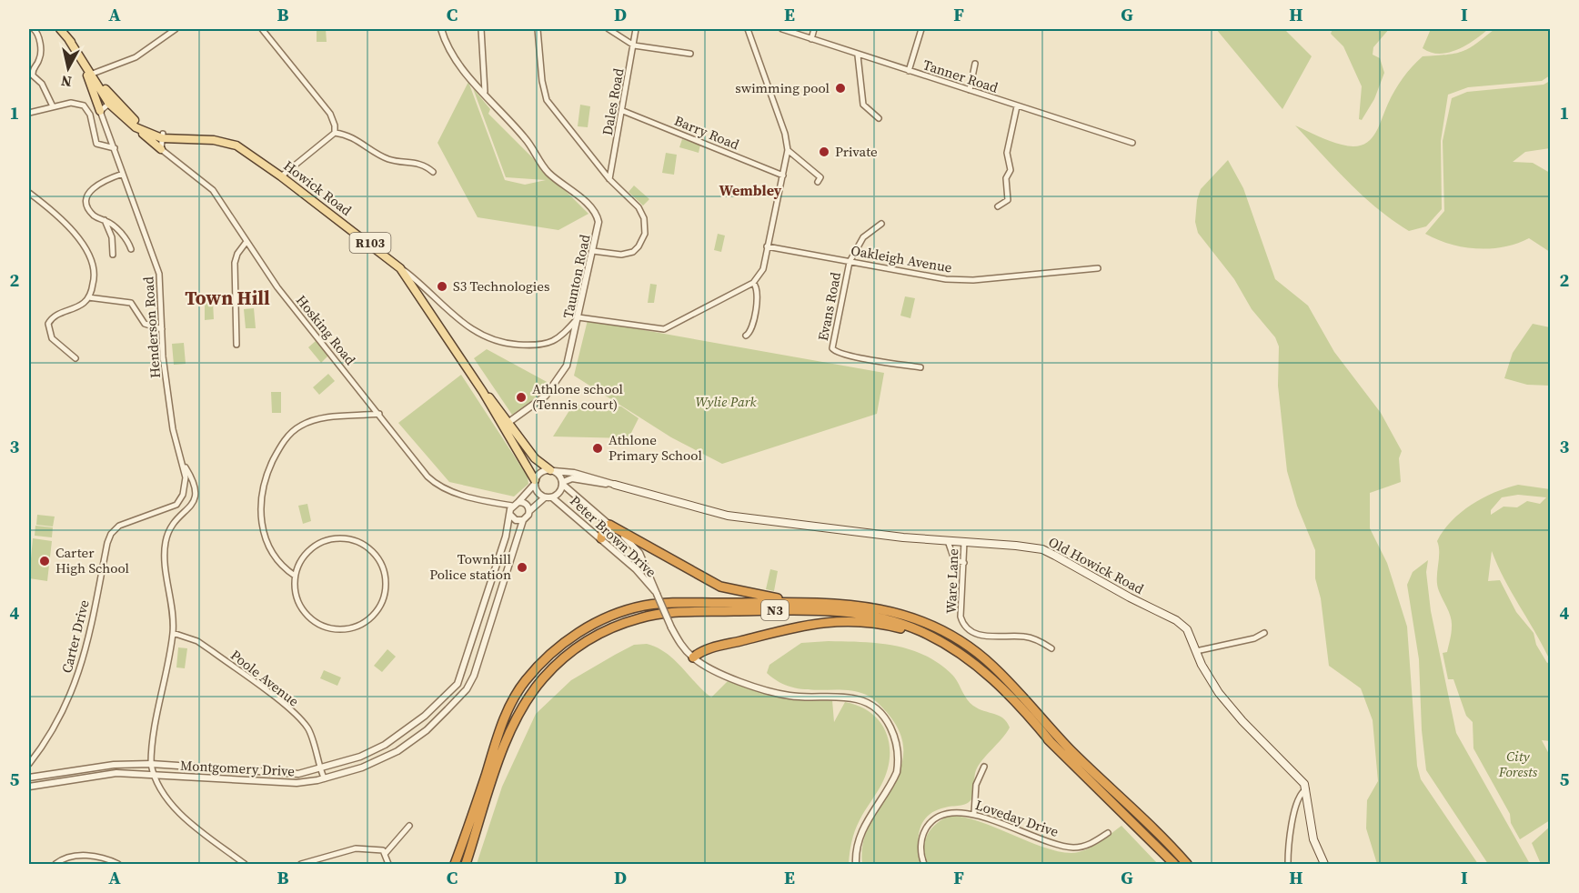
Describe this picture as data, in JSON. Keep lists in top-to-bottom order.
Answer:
{
  "streets": {
    "highway": ["N3"],
    "main road": ["Howick Road", "R103", "Old Howick Road"],
    "street": [
      "Tanner Road",
      "Dales Road",
      "Barry Road",
      "Oakleigh Avenue",
      "Taunton Road",
      "Evans Road",
      "Henderson Road",
      "Hosking Road",
      "Peter Brown Drive",
      "Ware Lane",
      "Carter Drive",
      "Poole Avenue",
      "Montgomery Drive",
      "Loveday Drive"
    ]
  },
  "crossings": [
    ["Dales Road", "Barry Road"],
    ["Howick Road", "R103"],
    ["Howick Road", "Taunton Road"],
    ["Howick Road", "Peter Brown Drive"],
    ["Howick Road", "Old Howick Road"],
    ["R103", "Peter Brown Drive"],
    ["R103", "Old Howick Road"],
    ["Oakleigh Avenue", "Evans Road"],
    ["Henderson Road", "Carter Drive"],
    ["Hosking Road", "Montgomery Drive"],
    ["Peter Brown Drive", "Old Howick Road"],
    ["Old Howick Road", "Ware Lane"],
    ["Poole Avenue", "Montgomery Drive"]
  ],
  "districts": ["Wembley", "Town Hill"],
  "parks": ["Wylie Park", "City Forests"],
  "places": [
    "swimming pool",
    "Private",
    "S3 Technologies",
    "Athlone school (Tennis court)",
    "Athlone Primary School",
    "Carter High School",
    "Townhill Police station"
  ],
  "north": "bottom",
  "grid": {
    "columns": [
      "A",
      "B",
      "C",
      "D",
      "E",
      "F",
      "G",
      "H",
      "I"
    ],
    "rows": [
      "1",
      "2",
      "3",
      "4",
      "5"
    ]
  }
}
